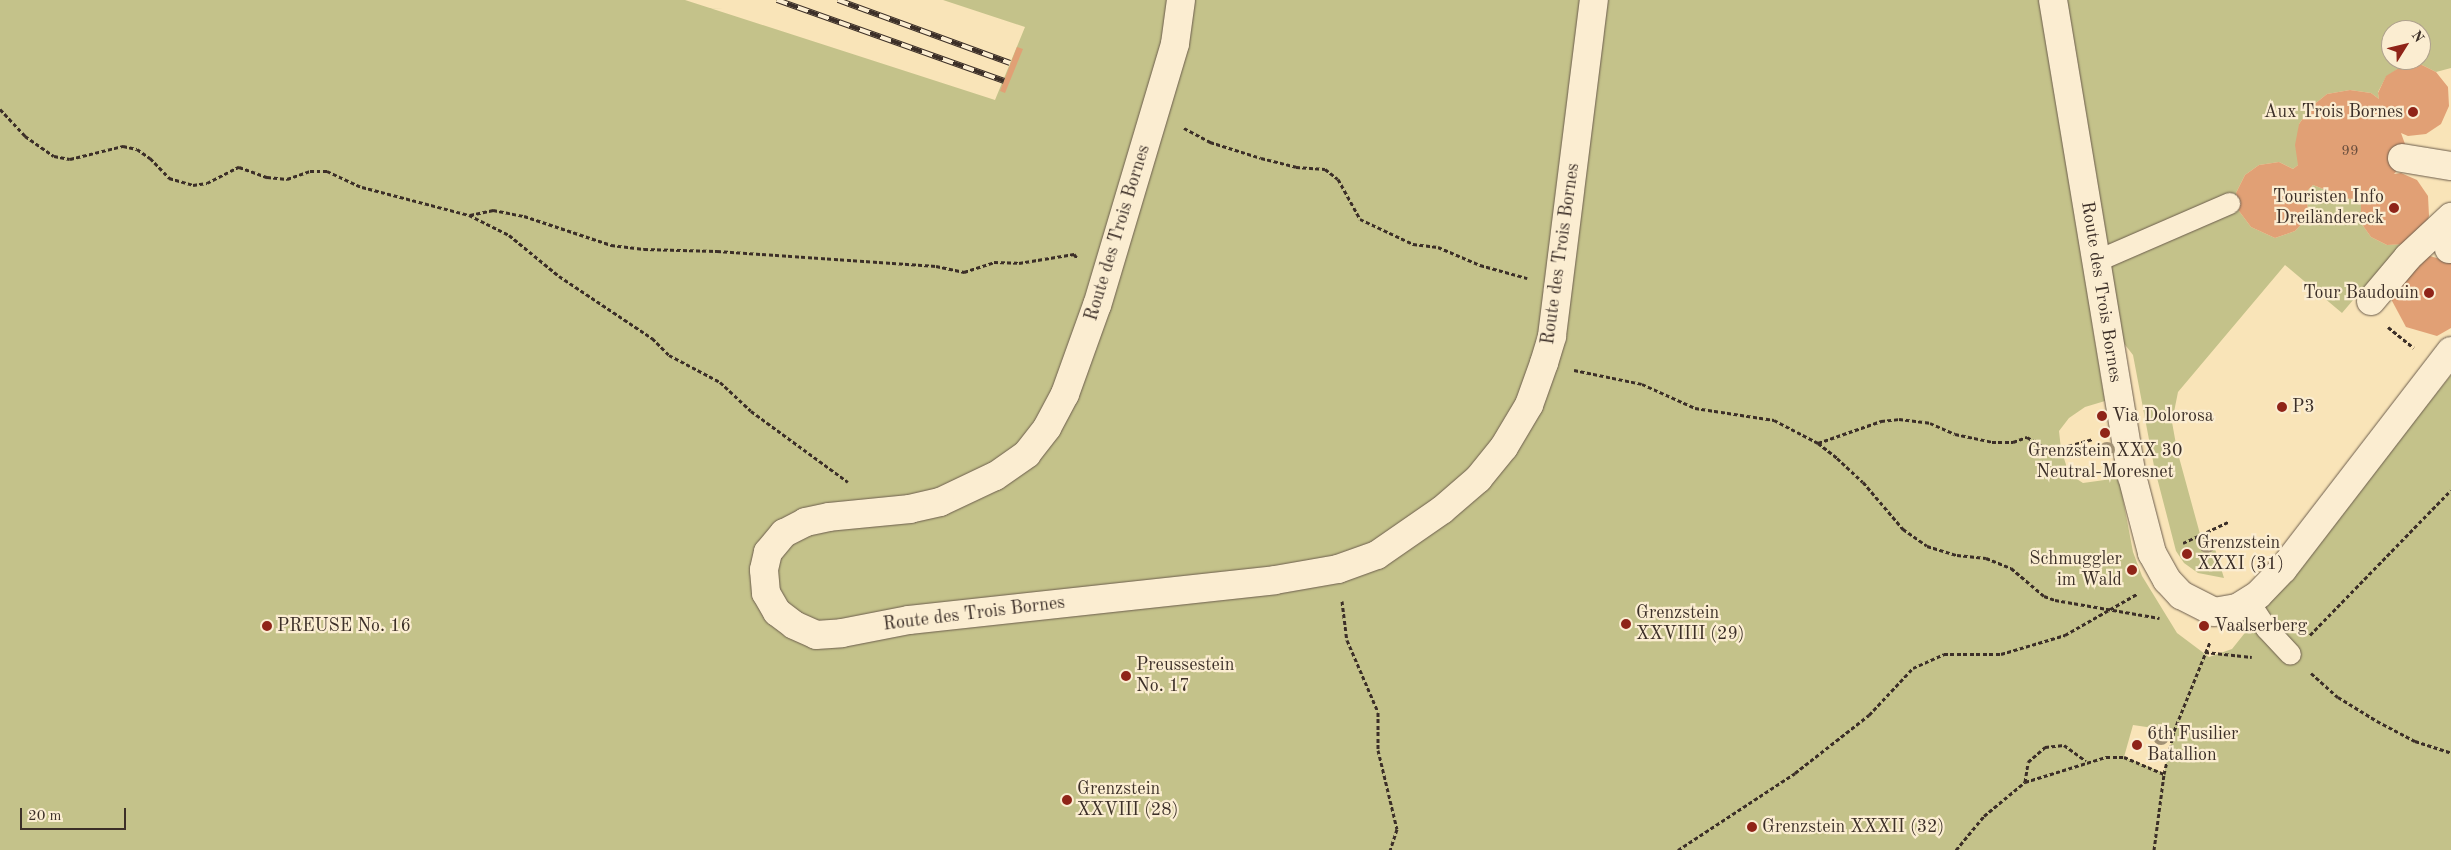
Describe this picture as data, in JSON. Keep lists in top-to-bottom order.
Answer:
{
  "streets": {
    "street": ["Route des Trois Bornes"]
  },
  "places": [
    "Aux Trois Bornes",
    "Touristen Info Dreiländereck",
    "Tour Baudouin",
    "P3",
    "Via Dolorosa",
    "Grenzstein XXX 30 Neutral-Moresnet",
    "Grenzstein XXXI (31)",
    "Schmuggler im Wald",
    "Grenzstein XXVIIII (29)",
    "PREUSE No. 16",
    "Vaalserberg",
    "Preussestein No. 17",
    "6th Fusilier Batallion",
    "Grenzstein XXVIII (28)",
    "Grenzstein XXXII (32)"
  ],
  "house_numbers": ["99"],
  "scale_bar": "20 m",
  "north": "top right"
}
